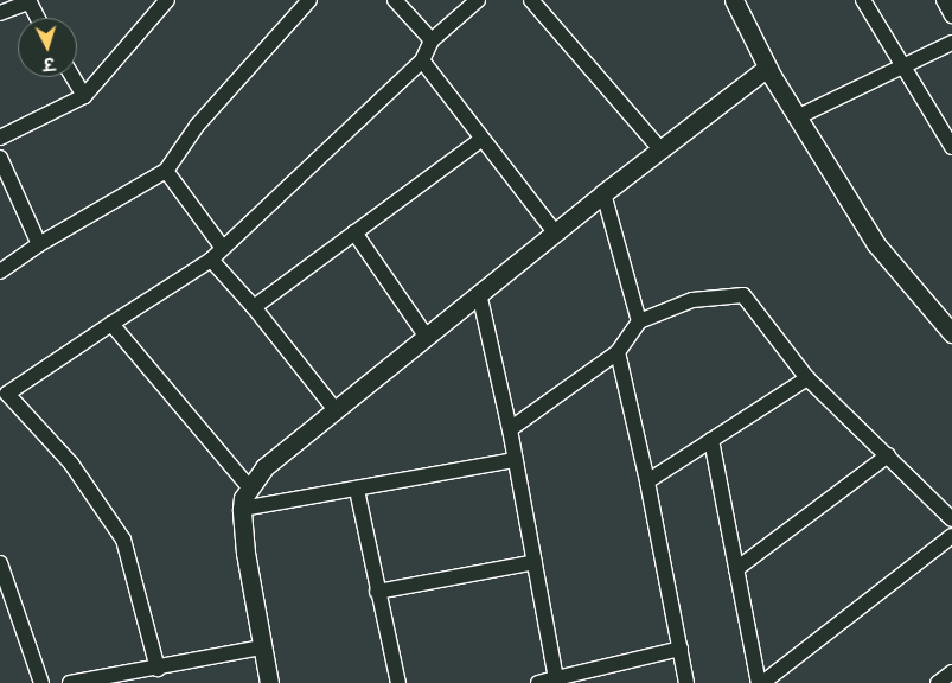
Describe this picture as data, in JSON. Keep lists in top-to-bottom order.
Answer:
{
  "north": "bottom"
}
